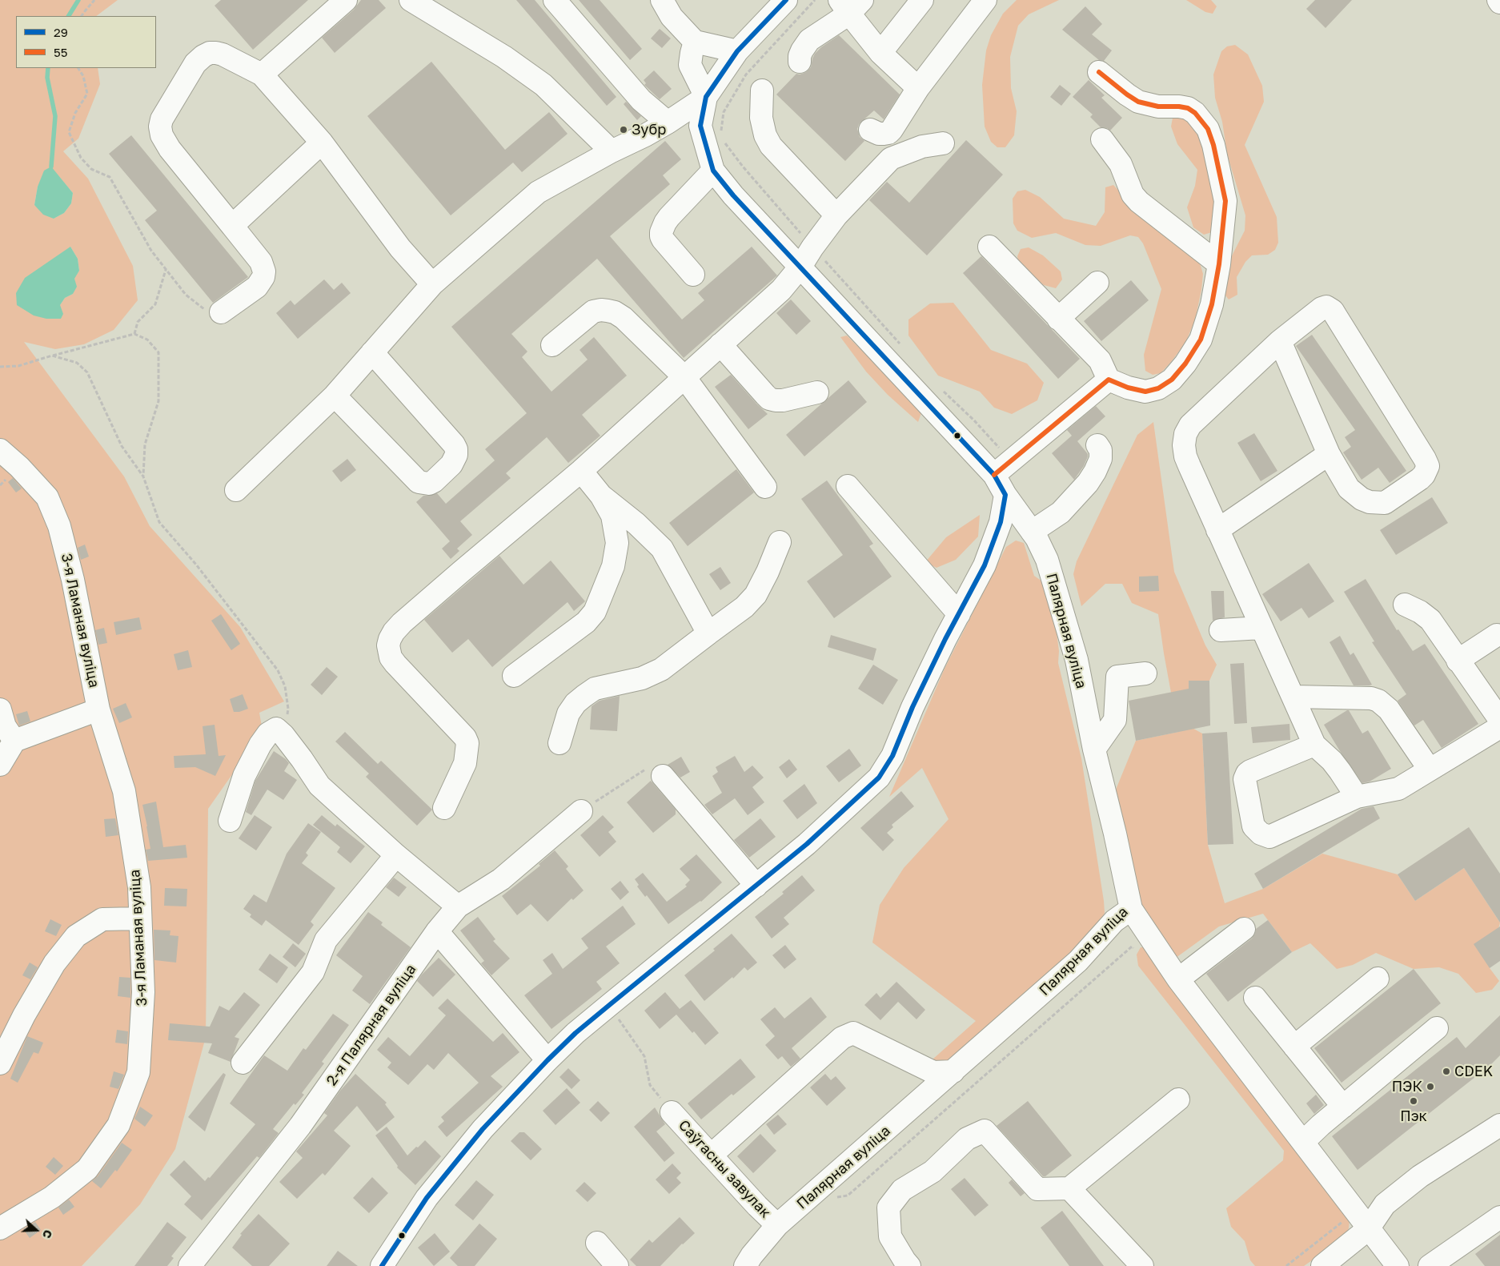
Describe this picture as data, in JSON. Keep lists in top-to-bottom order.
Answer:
{
  "streets": {
    "street": [
      "3-я Ламаная вуліца",
      "Палярная вуліца",
      "2-я Палярная вуліца",
      "Саўгасны завулак"
    ]
  },
  "crossings": [
    ["Палярная вуліца", "Саўгасны завулак"]
  ],
  "places": [
    "Зубр",
    "CDEK",
    "ПЭК",
    "Пэк"
  ],
  "lines": ["transit line 29", "transit line 55"],
  "legend": ["29", "55"],
  "north": "right"
}
